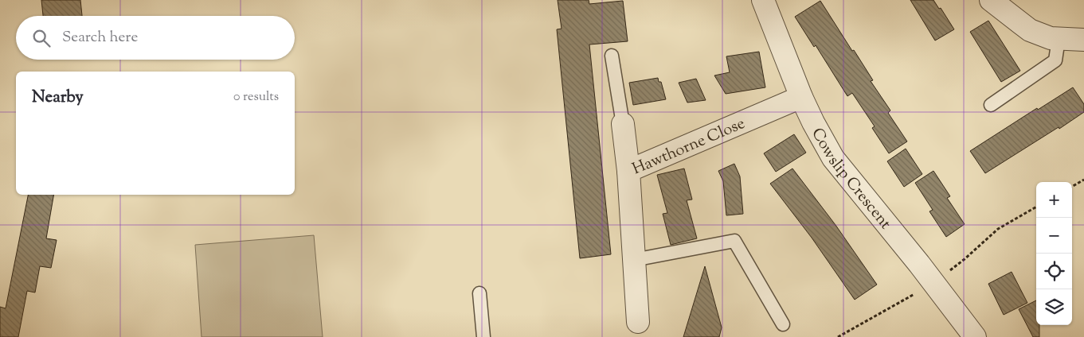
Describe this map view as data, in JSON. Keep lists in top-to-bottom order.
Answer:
{
  "streets": {
    "street": ["Hawthorne Close", "Cowslip Crescent"]
  },
  "crossings": [
    ["Hawthorne Close", "Cowslip Crescent"]
  ],
  "page": {
    "search": "Search here",
    "heading": ["Nearby", "0 results"],
    "map_buttons": ["+", "−"]
  }
}
